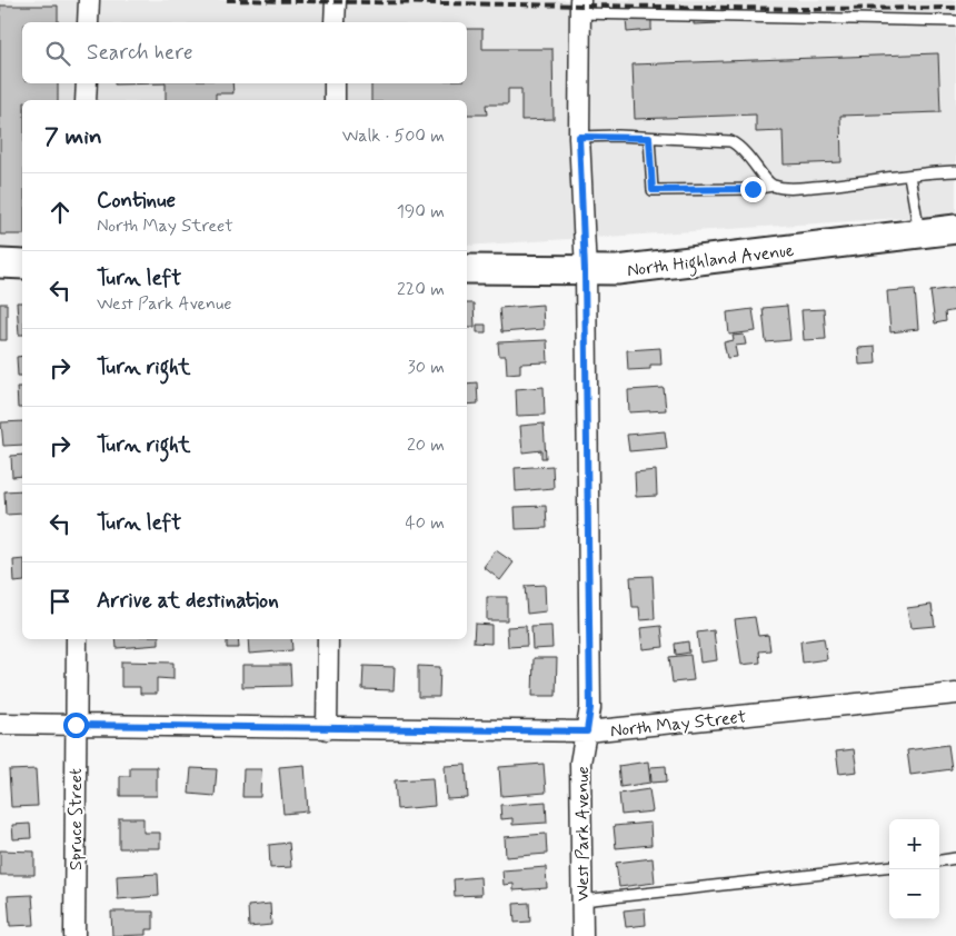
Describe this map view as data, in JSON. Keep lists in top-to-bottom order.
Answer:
{
  "streets": {
    "street": [
      "North Highland Avenue",
      "North May Street",
      "Spruce Street",
      "West Park Avenue"
    ]
  },
  "crossings": [
    ["North Highland Avenue", "West Park Avenue"],
    ["North May Street", "Spruce Street"],
    ["North May Street", "West Park Avenue"]
  ],
  "page": {
    "search": "Search here",
    "heading": ["7 min", "Walk · 500 m"],
    "list": [
      ["Continue", "North May Street", "190 m"],
      ["Turn left", "West Park Avenue", "220 m"],
      ["Turn right", "30 m"],
      ["Turn right", "20 m"],
      ["Turn left", "40 m"],
      "Arrive at destination"
    ],
    "map_buttons": ["+", "−"]
  }
}
